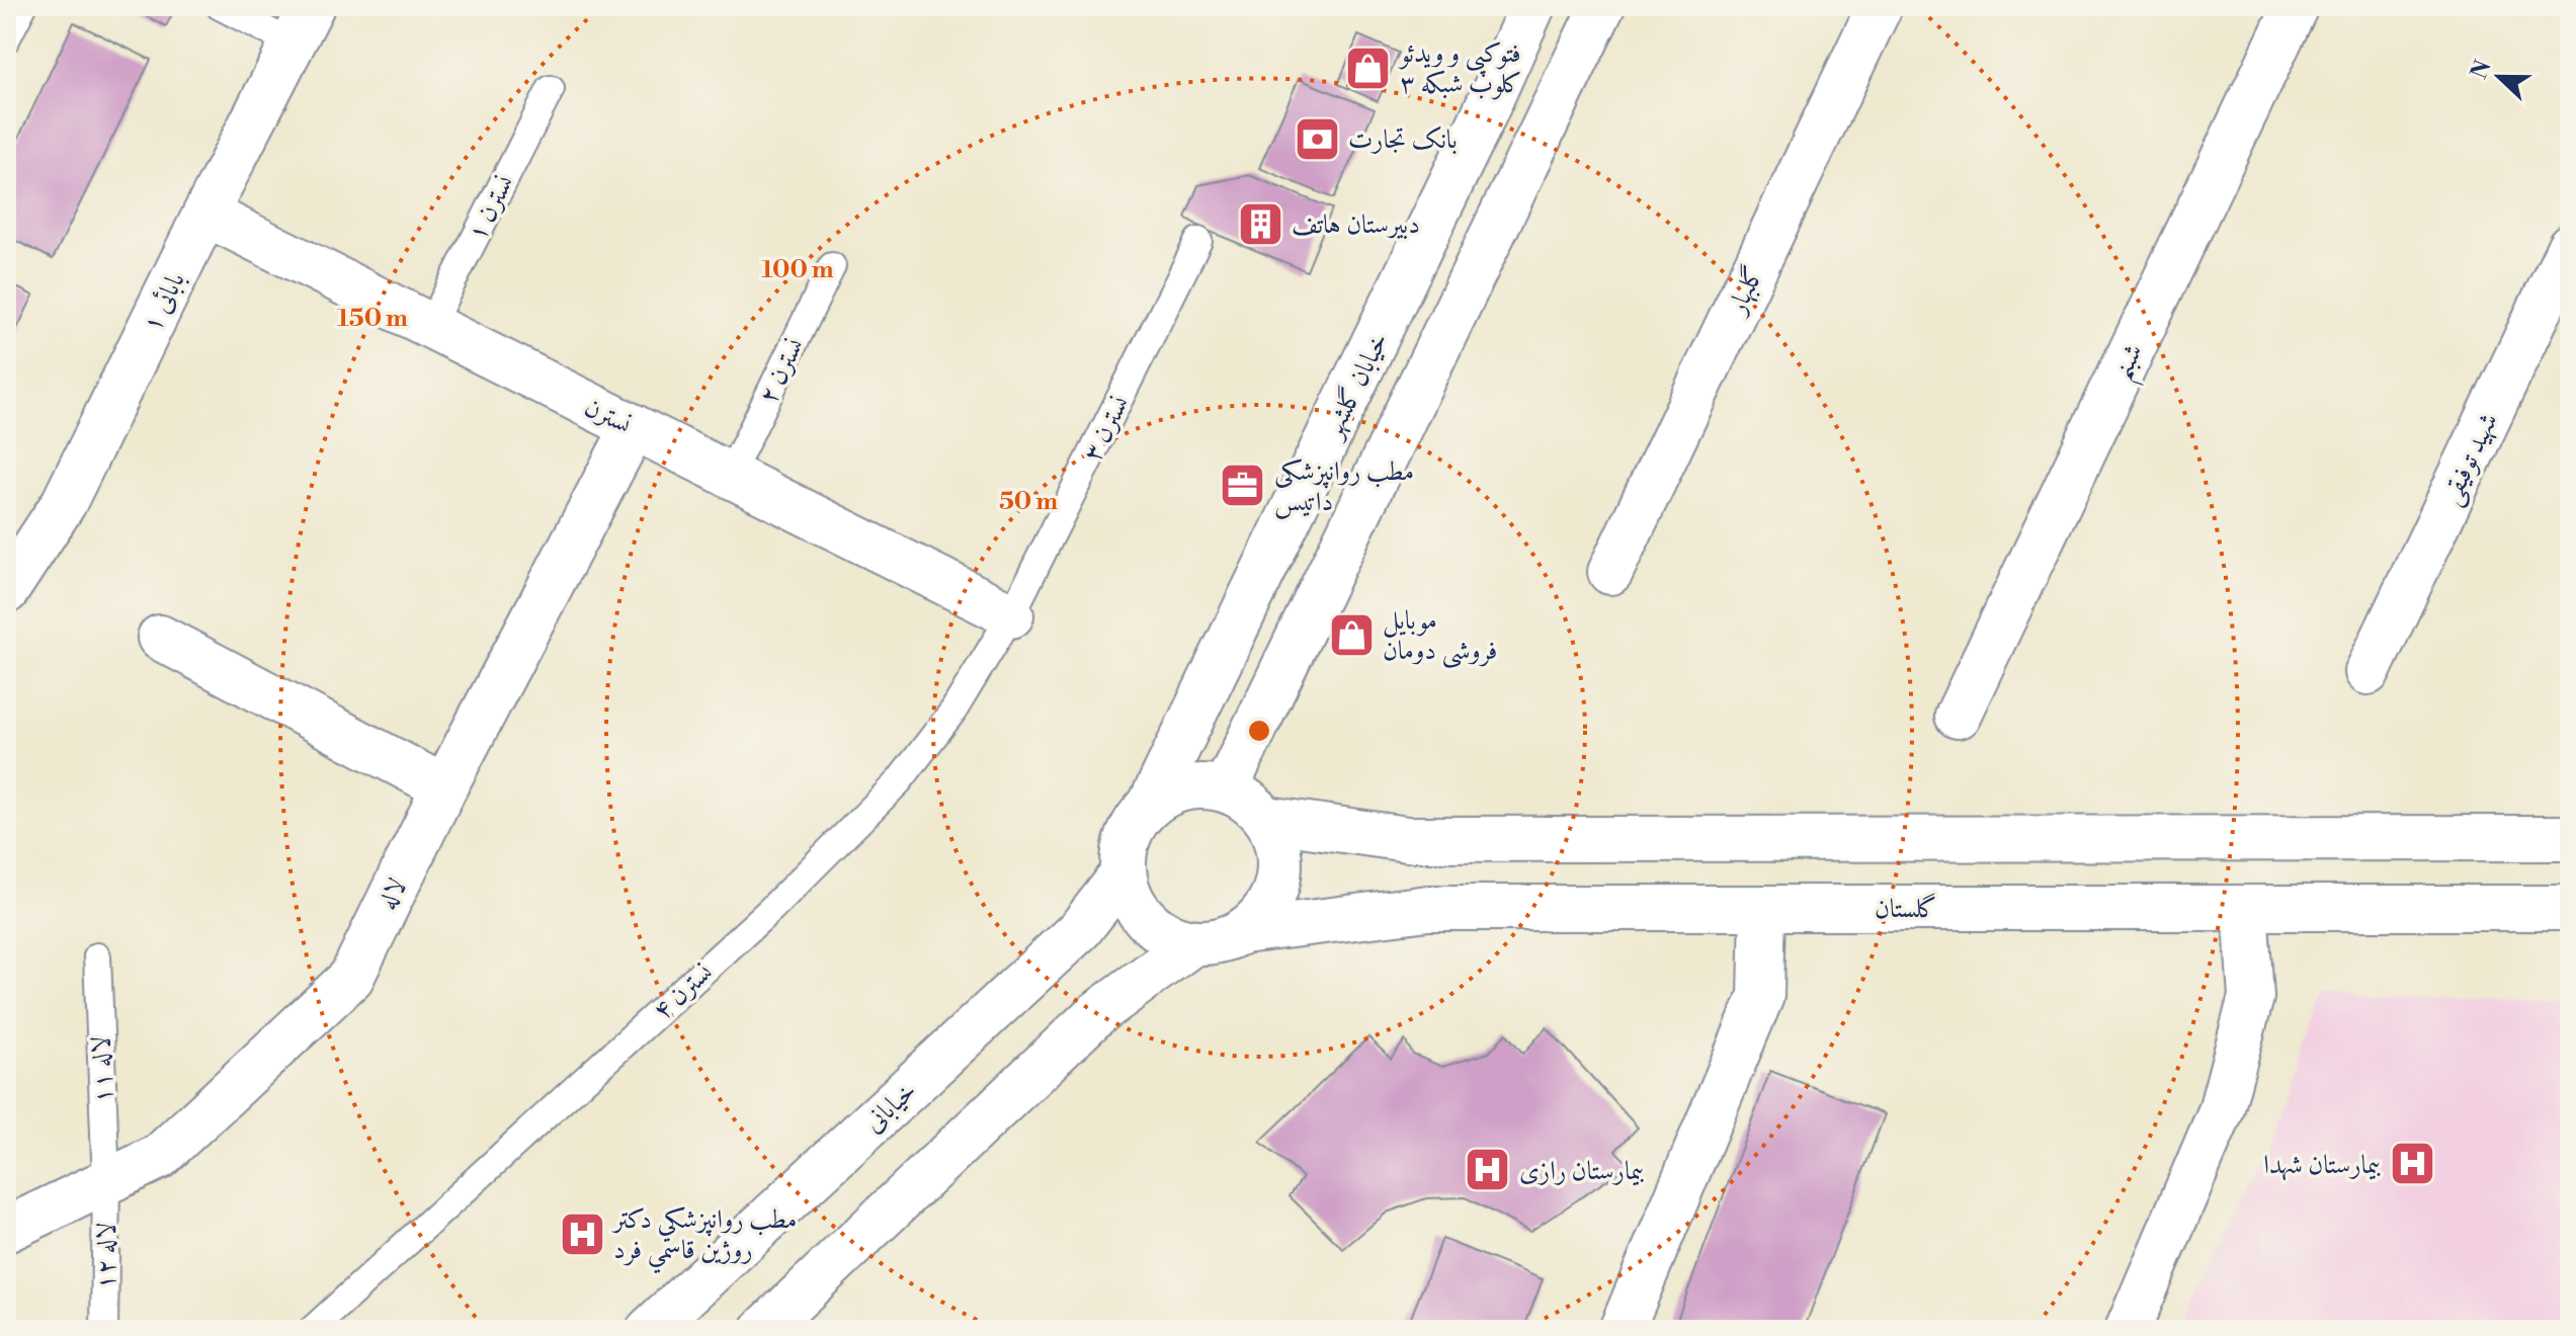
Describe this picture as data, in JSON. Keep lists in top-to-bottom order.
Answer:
{
  "streets": {
    "main road": [
      "گلبهار",
      "بابائی ۱",
      "شبنم",
      "خیابان گلشهر",
      "نسترن",
      "شهید توفیقی",
      "لاله",
      "گلستان",
      "خیابانی"
    ],
    "lane": [
      "نسترن ١",
      "نسترن ٢",
      "نسترن ٣",
      "نسترن ۴",
      "لاله ۱۱",
      "لاله ۱۲"
    ]
  },
  "crossings": [
    ["نسترن ١", "نسترن"],
    ["بابائی ۱", "نسترن"],
    ["نسترن ٢", "نسترن"],
    ["خیابان گلشهر", "گلستان"],
    ["خیابان گلشهر", "خیابانی"],
    ["نسترن", "نسترن ٣"],
    ["نسترن", "لاله"],
    ["نسترن", "نسترن ۴"],
    ["نسترن ٣", "نسترن ۴"],
    ["لاله", "لاله ۱۱"],
    ["لاله", "لاله ۱۲"],
    ["گلستان", "خیابانی"],
    ["لاله ۱۱", "لاله ۱۲"]
  ],
  "places": {
    "shop": ["فتوکپی و ویدئو کلوب شبکه ۳", "موبایل فروشی دومان"],
    "bank": ["بانک تجارت"],
    "building": ["دبیرستان هاتف"],
    "office": ["مطب روانپزشکی داتیس"],
    "hospital": ["بیمارستان شهدا", "بیمارستان رازی", "مطب روانپزشكي دكتر روژين قاسمي فرد"]
  },
  "north": "left",
  "rings": ["100 m", "150 m", "50 m"]
}
